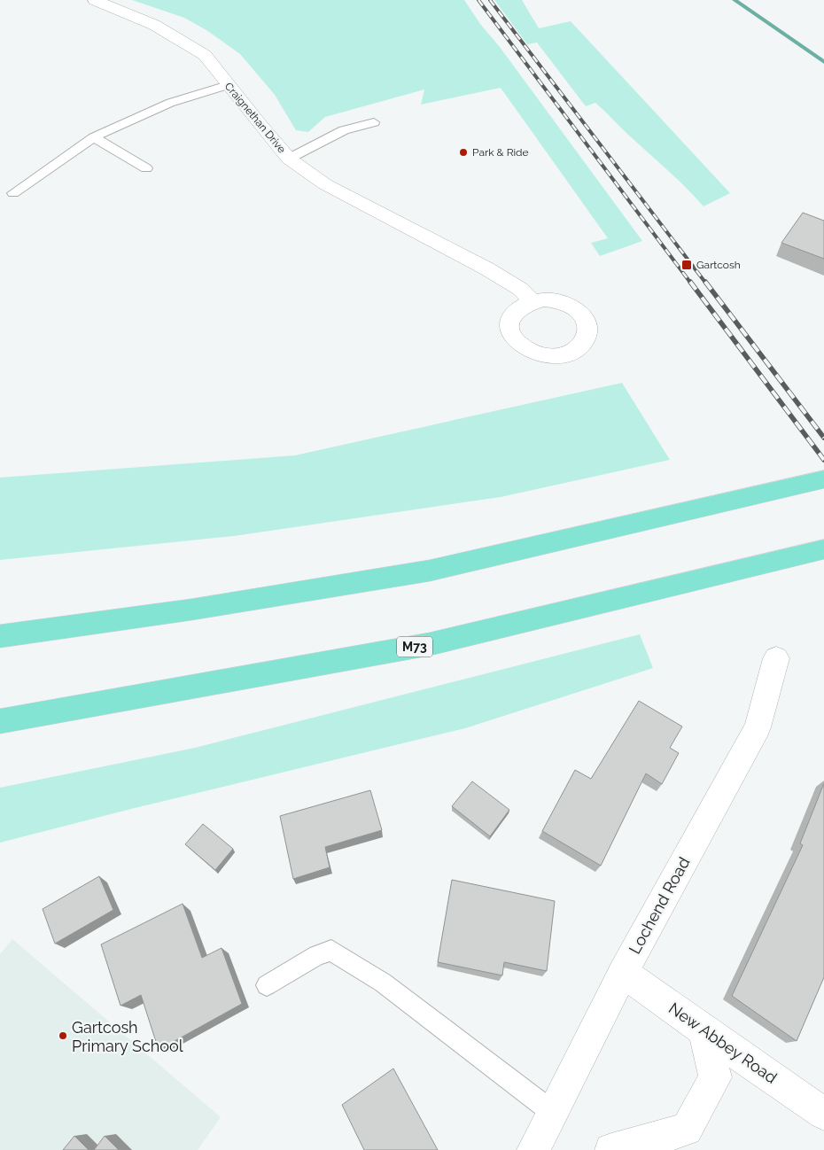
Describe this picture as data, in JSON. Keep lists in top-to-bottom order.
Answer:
{
  "streets": {
    "highway": ["M73"],
    "street": ["Craignethan Drive", "Lochend Road", "New Abbey Road"]
  },
  "crossings": [
    ["Lochend Road", "New Abbey Road"]
  ],
  "places": {
    "other": ["Park & Ride", "Gartcosh Primary School"],
    "transit": ["Gartcosh"]
  }
}
